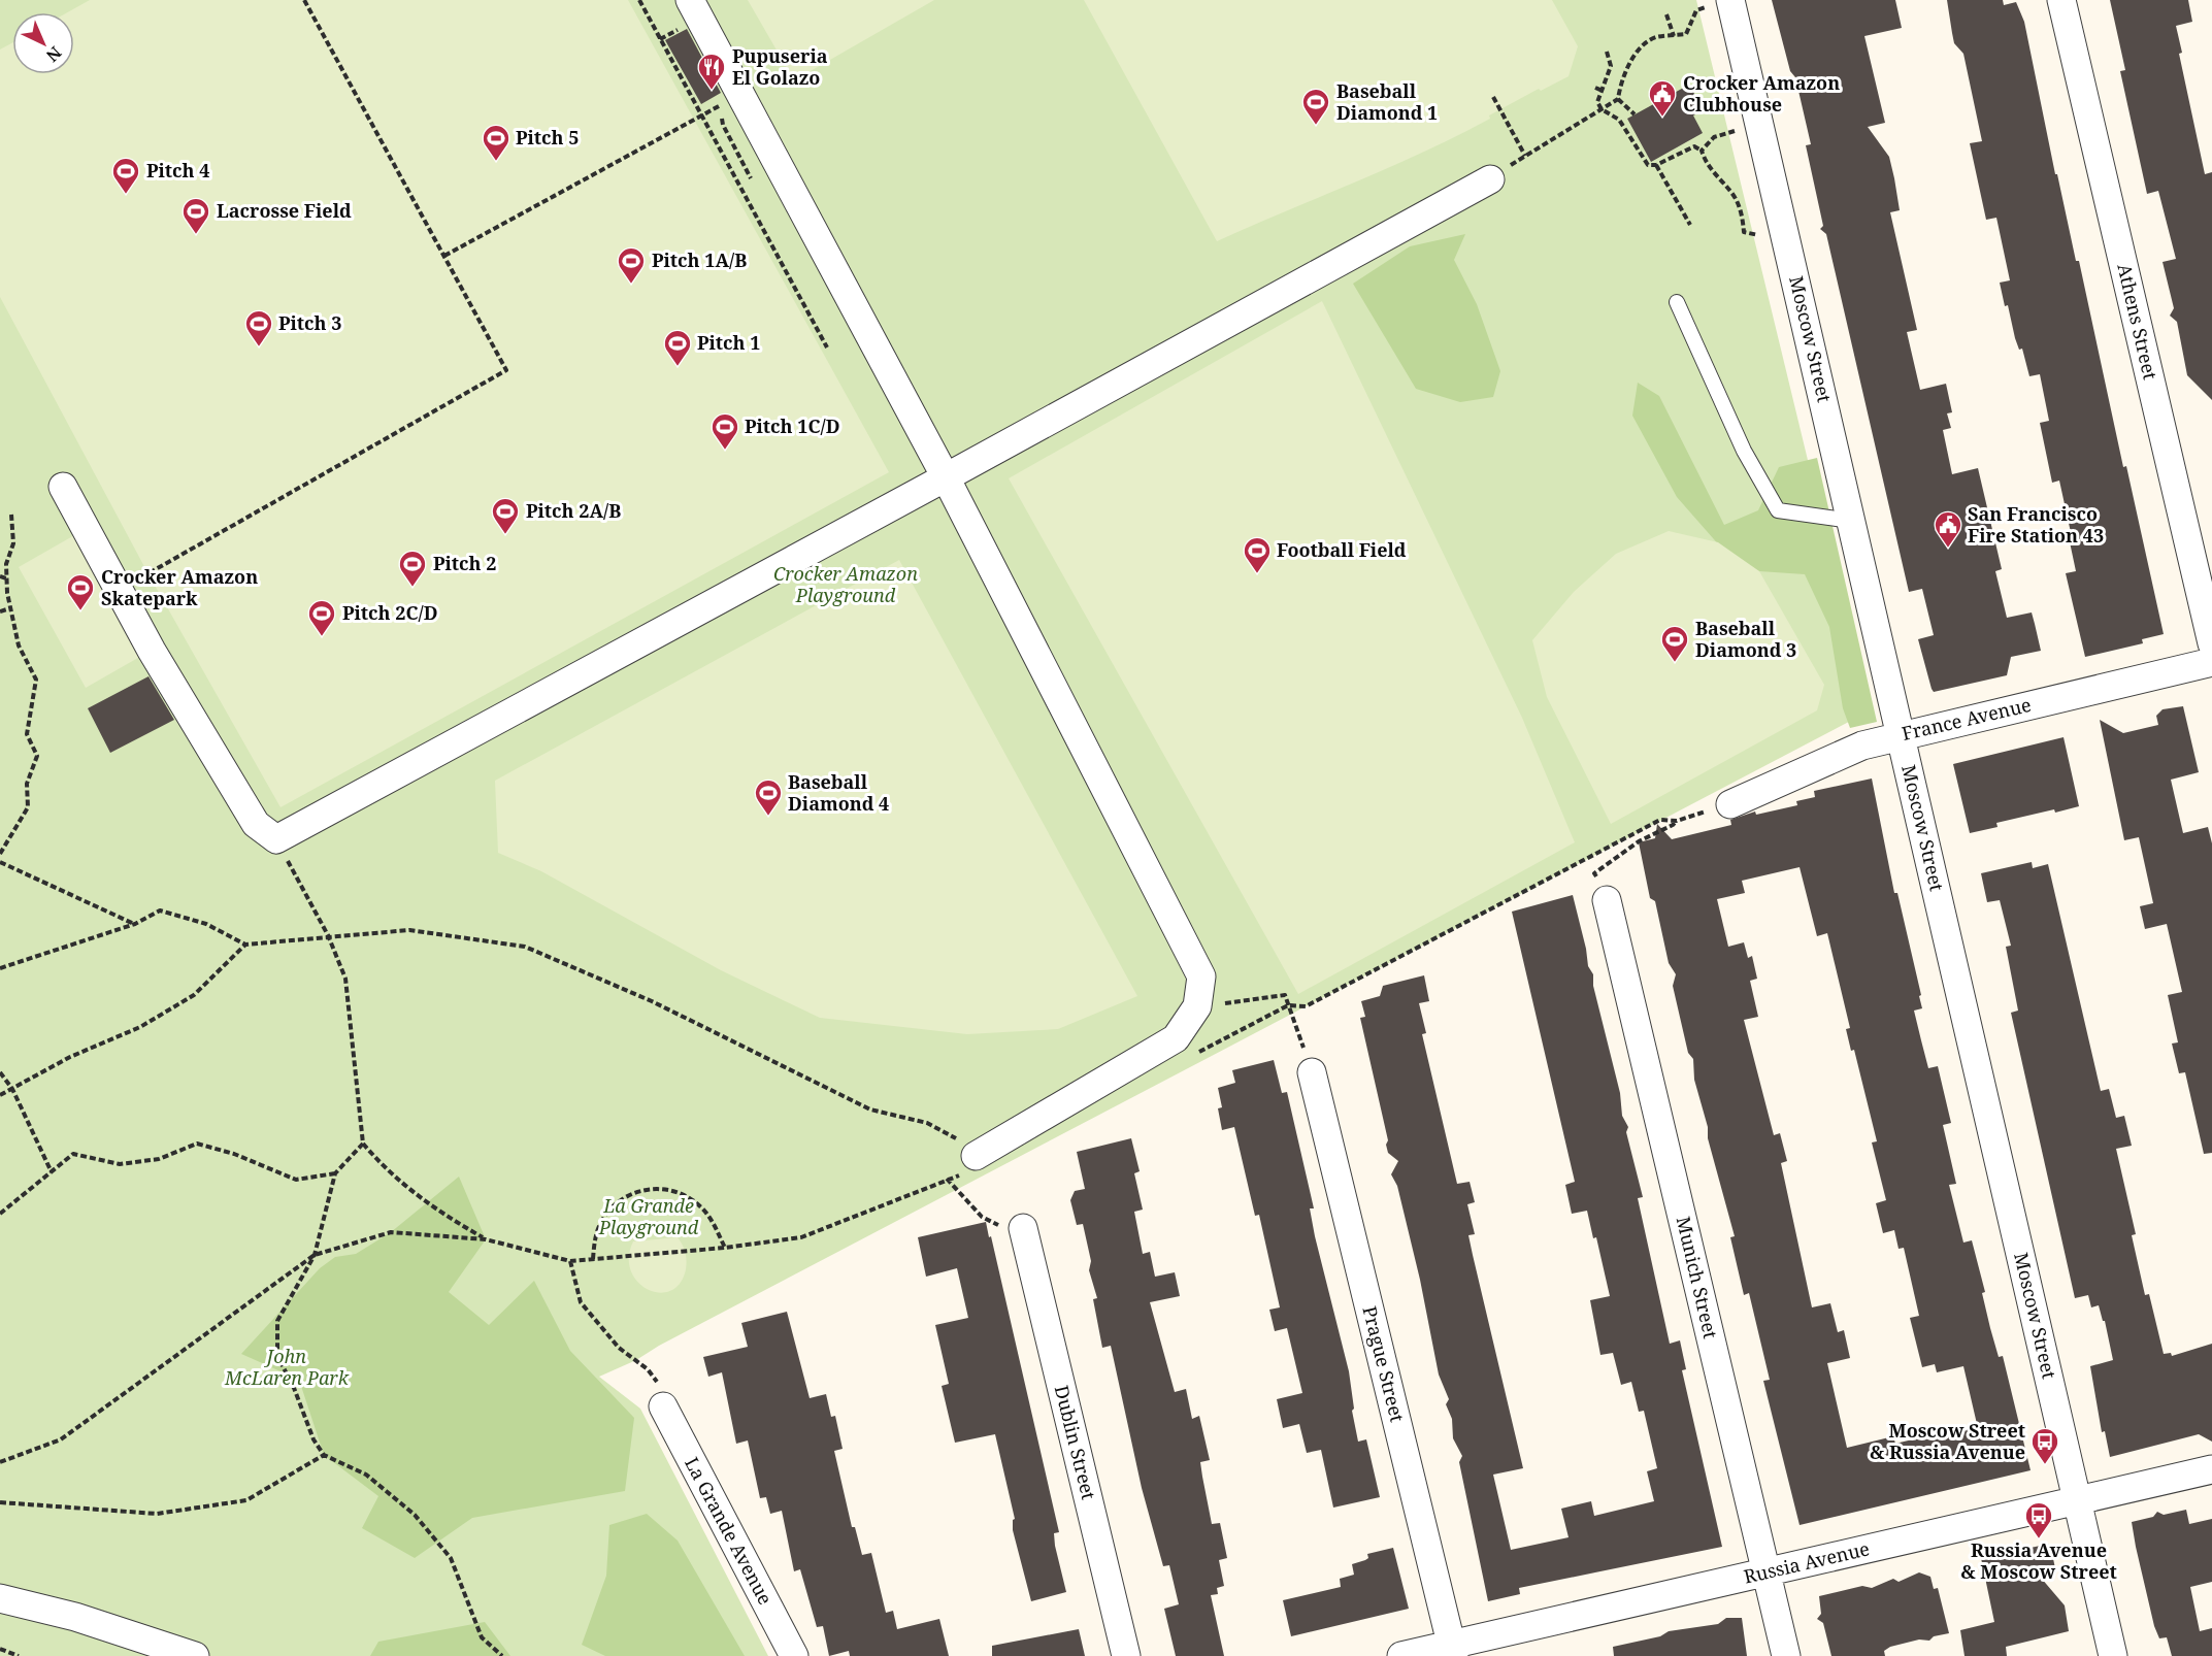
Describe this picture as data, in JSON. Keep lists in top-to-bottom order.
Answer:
{
  "streets": {
    "street": [
      "Athens Street",
      "Moscow Street",
      "France Avenue",
      "Munich Street",
      "Prague Street",
      "Dublin Street",
      "La Grande Avenue",
      "Russia Avenue"
    ]
  },
  "crossings": [
    ["Moscow Street", "France Avenue"],
    ["Moscow Street", "Russia Avenue"],
    ["Munich Street", "Russia Avenue"],
    ["Prague Street", "Russia Avenue"]
  ],
  "parks": ["Crocker Amazon Playground", "La Grande Playground", "John McLaren Park"],
  "places": {
    "restaurant": ["Pupuseria El Golazo"],
    "public building": ["Crocker Amazon Clubhouse", "San Francisco Fire Station 43"],
    "sports": [
      "Baseball Diamond 1",
      "Pitch 5",
      "Pitch 4",
      "Lacrosse Field",
      "Pitch 1A/B",
      "Pitch 3",
      "Pitch 1",
      "Pitch 1C/D",
      "Pitch 2A/B",
      "Football Field",
      "Pitch 2",
      "Crocker Amazon Skatepark",
      "Pitch 2C/D",
      "Baseball Diamond 3",
      "Baseball Diamond 4"
    ],
    "bus stop": ["Moscow Street & Russia Avenue", "Russia Avenue & Moscow Street"]
  },
  "north": "bottom right"
}
